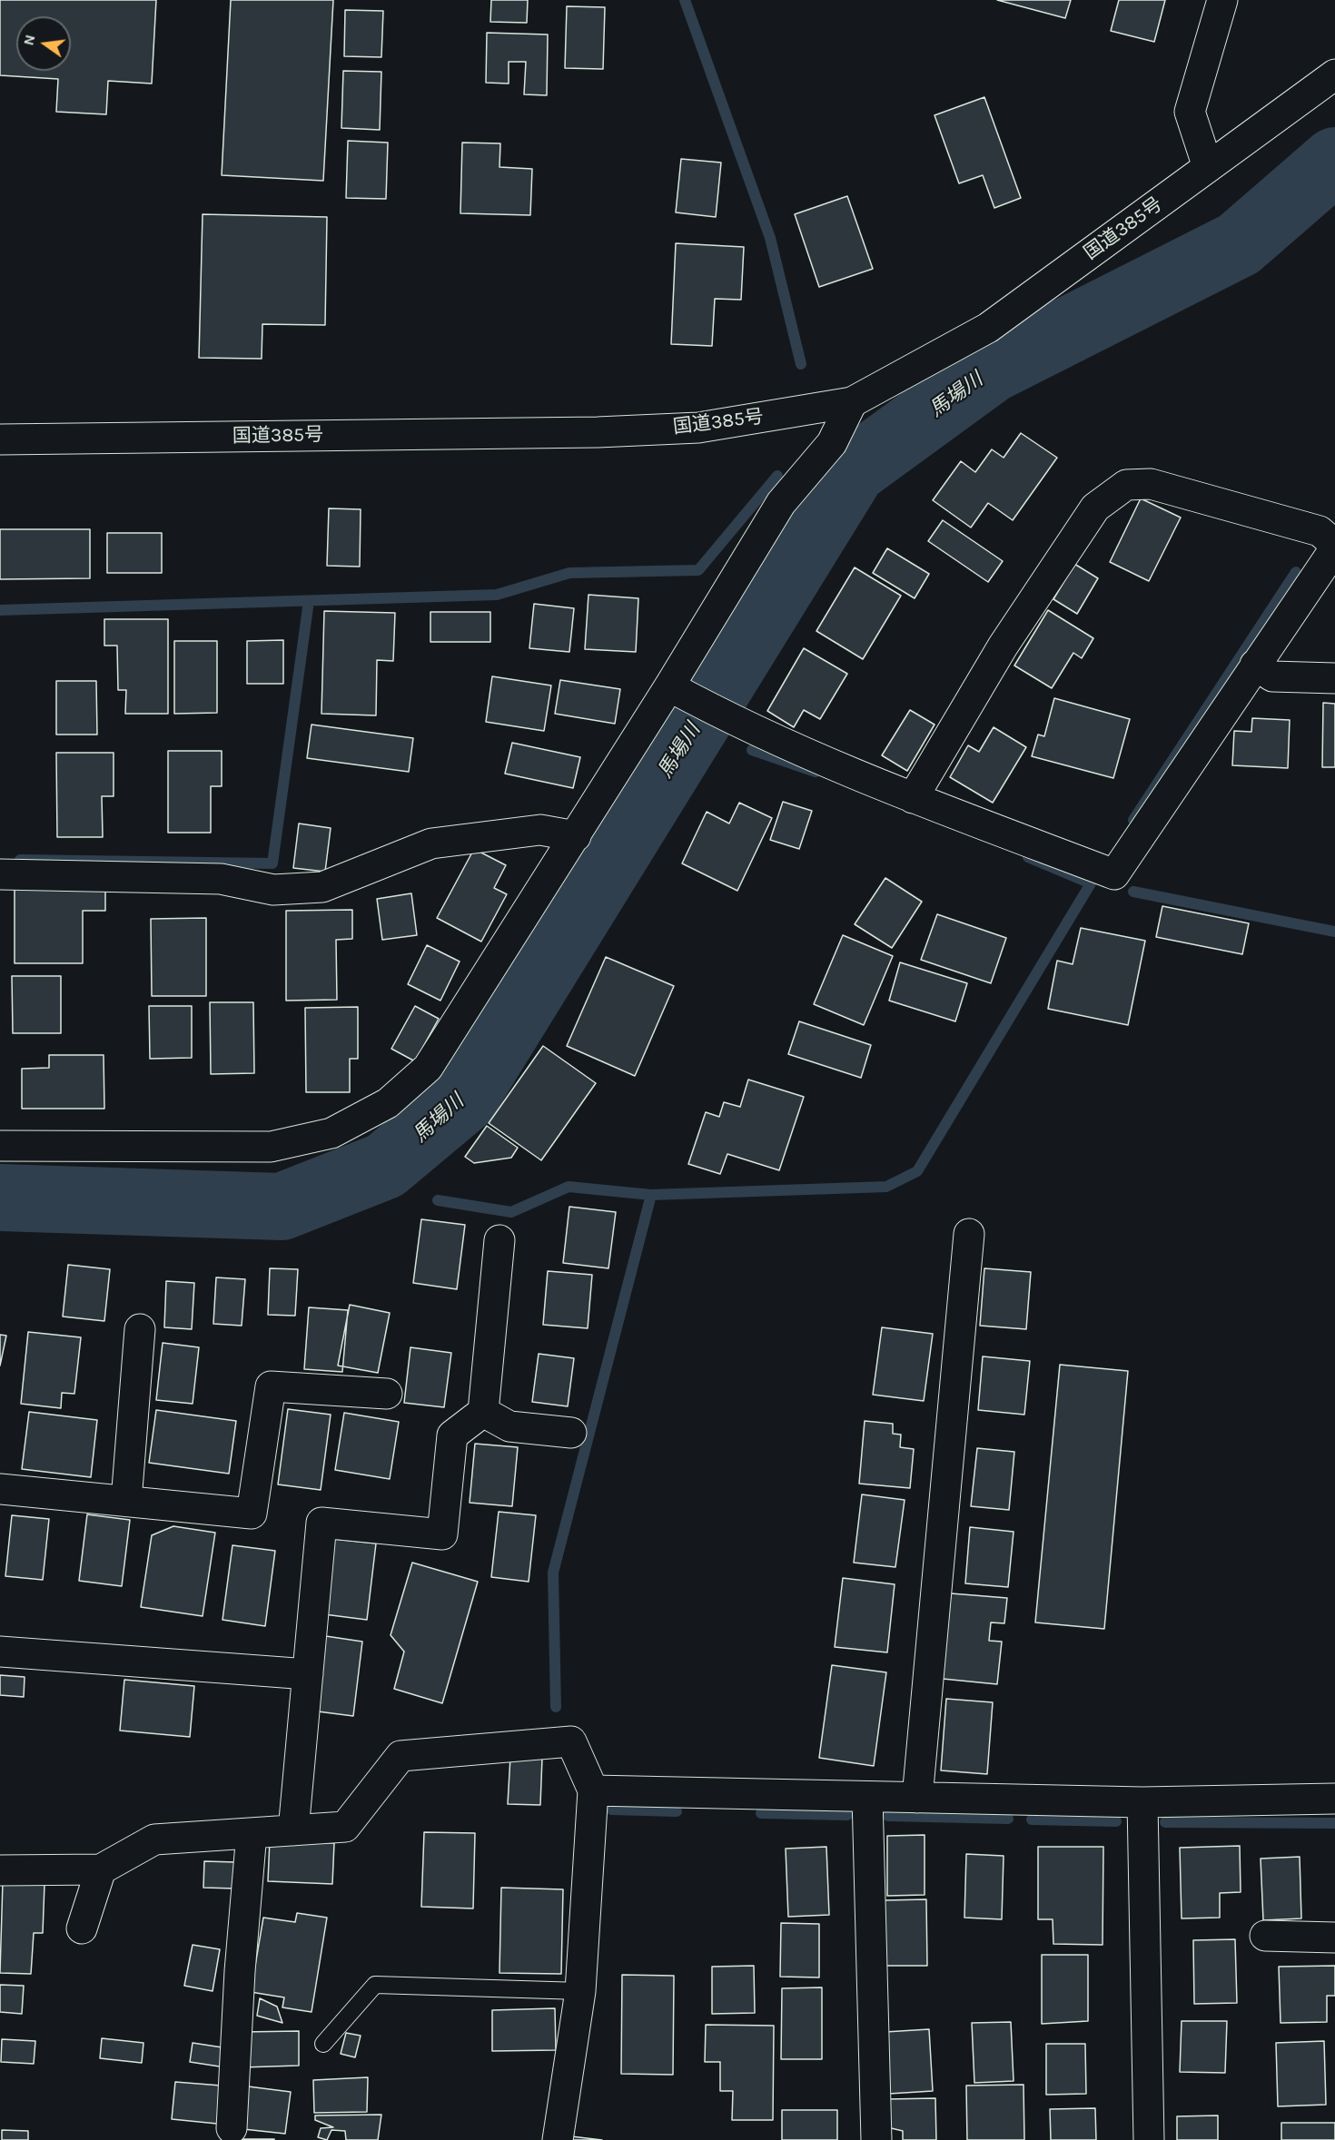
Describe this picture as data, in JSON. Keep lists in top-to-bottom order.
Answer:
{
  "streets": {
    "main road": ["国道385号"]
  },
  "water": ["馬場川"],
  "north": "left"
}
